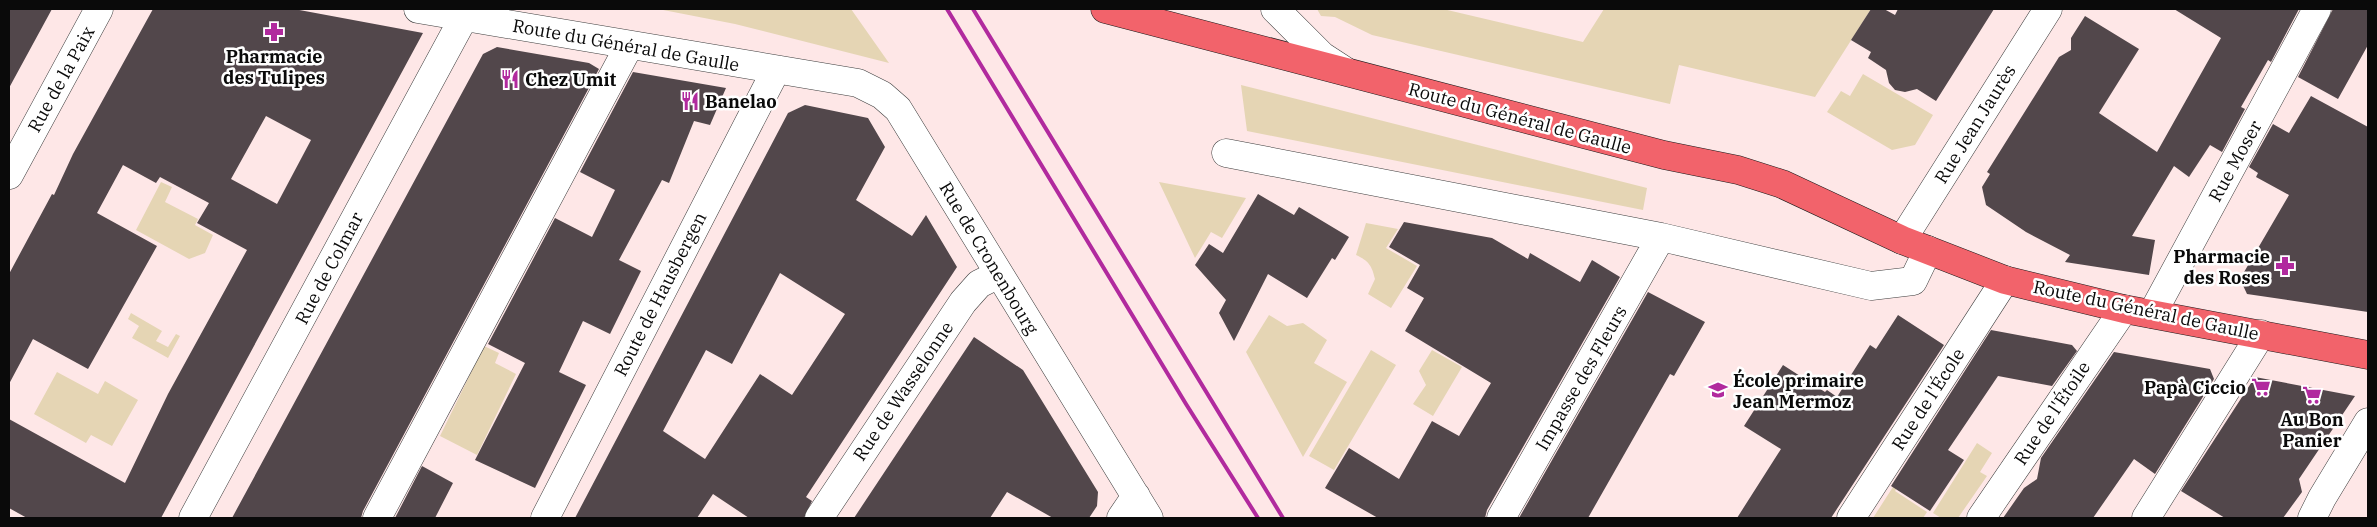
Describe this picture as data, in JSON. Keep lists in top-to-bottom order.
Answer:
{
  "streets": {
    "main road": ["Route du Général de Gaulle"],
    "street": [
      "Rue de la Paix",
      "Rue Jean Jaurès",
      "Rue Moser",
      "Rue de Cronenbourg",
      "Rue de Colmar",
      "Route de Hausbergen",
      "Impasse des Fleurs",
      "Rue de Wasselonne",
      "Rue de l'École",
      "Rue de l'Étoile"
    ]
  },
  "crossings": [
    ["Route du Général de Gaulle", "Rue Jean Jaurès"],
    ["Route du Général de Gaulle", "Rue Moser"],
    ["Route du Général de Gaulle", "Rue de Cronenbourg"],
    ["Route du Général de Gaulle", "Rue de Colmar"],
    ["Route du Général de Gaulle", "Route de Hausbergen"],
    ["Route du Général de Gaulle", "Rue de l'École"],
    ["Route du Général de Gaulle", "Rue de l'Étoile"],
    ["Rue de Cronenbourg", "Route de Hausbergen"],
    ["Rue de Cronenbourg", "Rue de Wasselonne"]
  ],
  "places": {
    "pharmacy": ["Pharmacie des Tulipes", "Pharmacie des Roses"],
    "restaurant": ["Chez Umit", "Banelao"],
    "supermarket": ["Papà Ciccio", "Au Bon Panier"],
    "school or university": ["École primaire Jean Mermoz"]
  }
}
